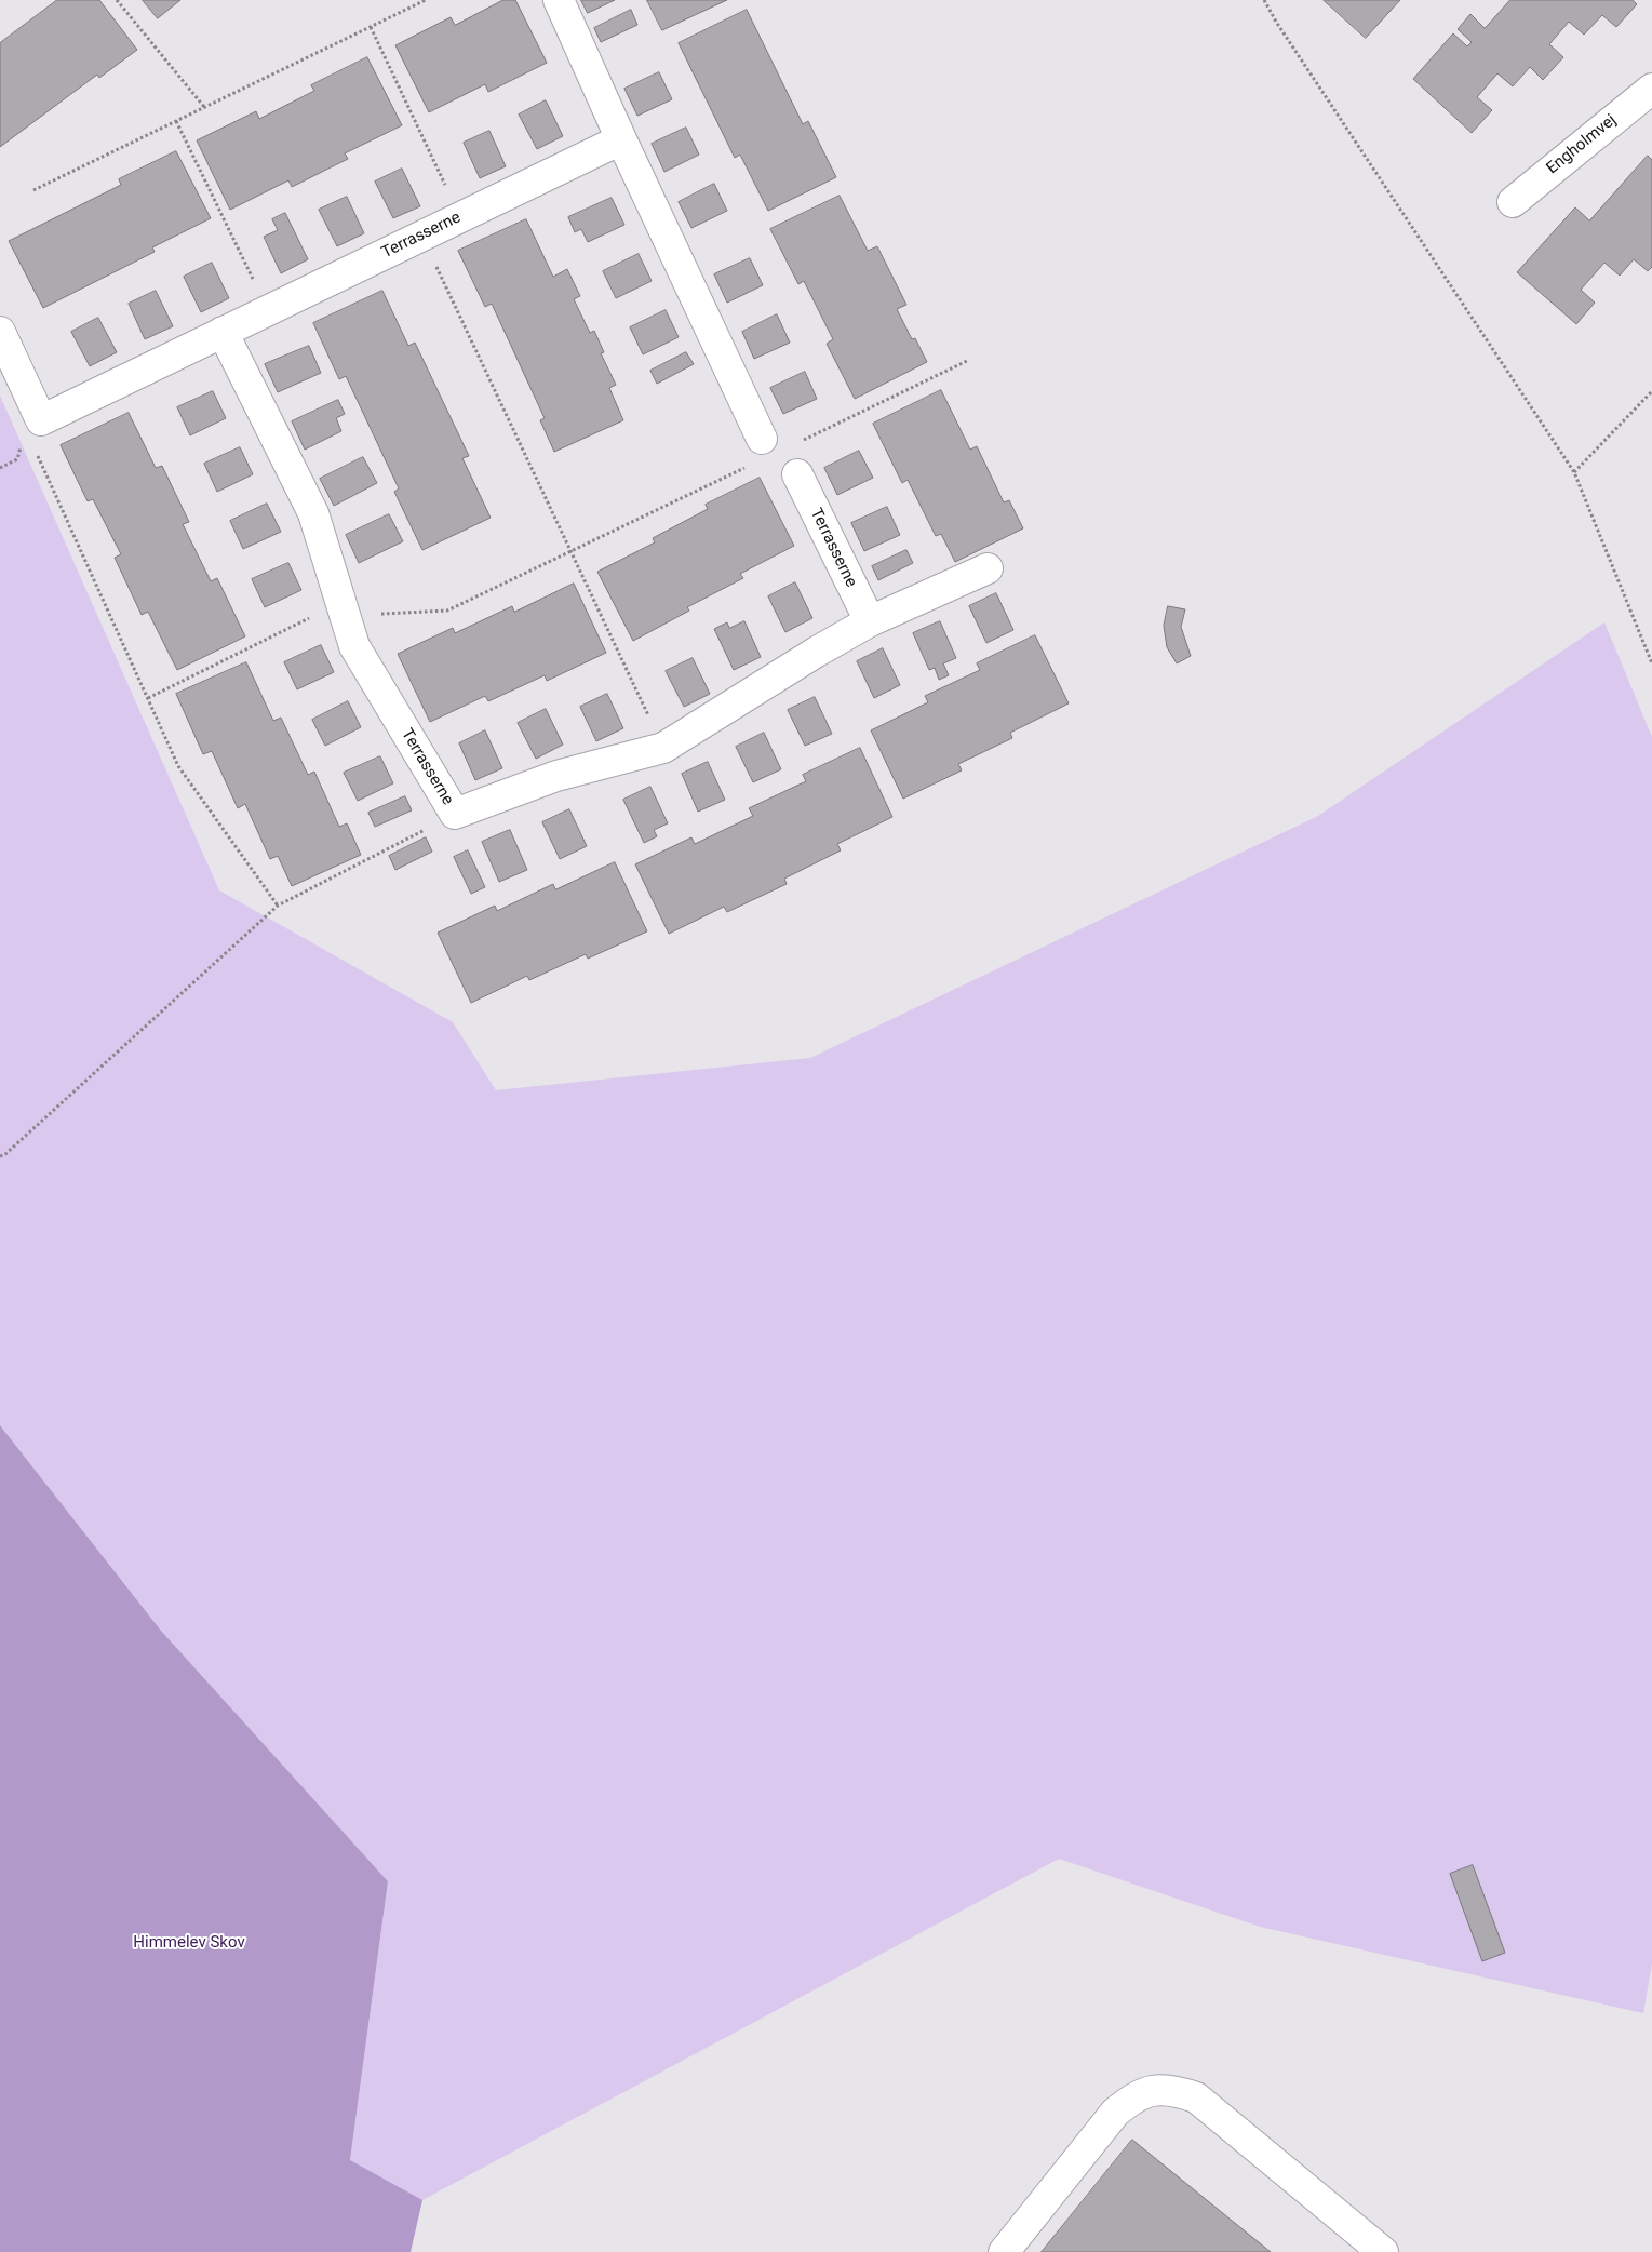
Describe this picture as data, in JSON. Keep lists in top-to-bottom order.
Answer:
{
  "streets": {
    "street": ["Engholmvej", "Terrasserne"]
  },
  "parks": ["Himmelev Skov"]
}
